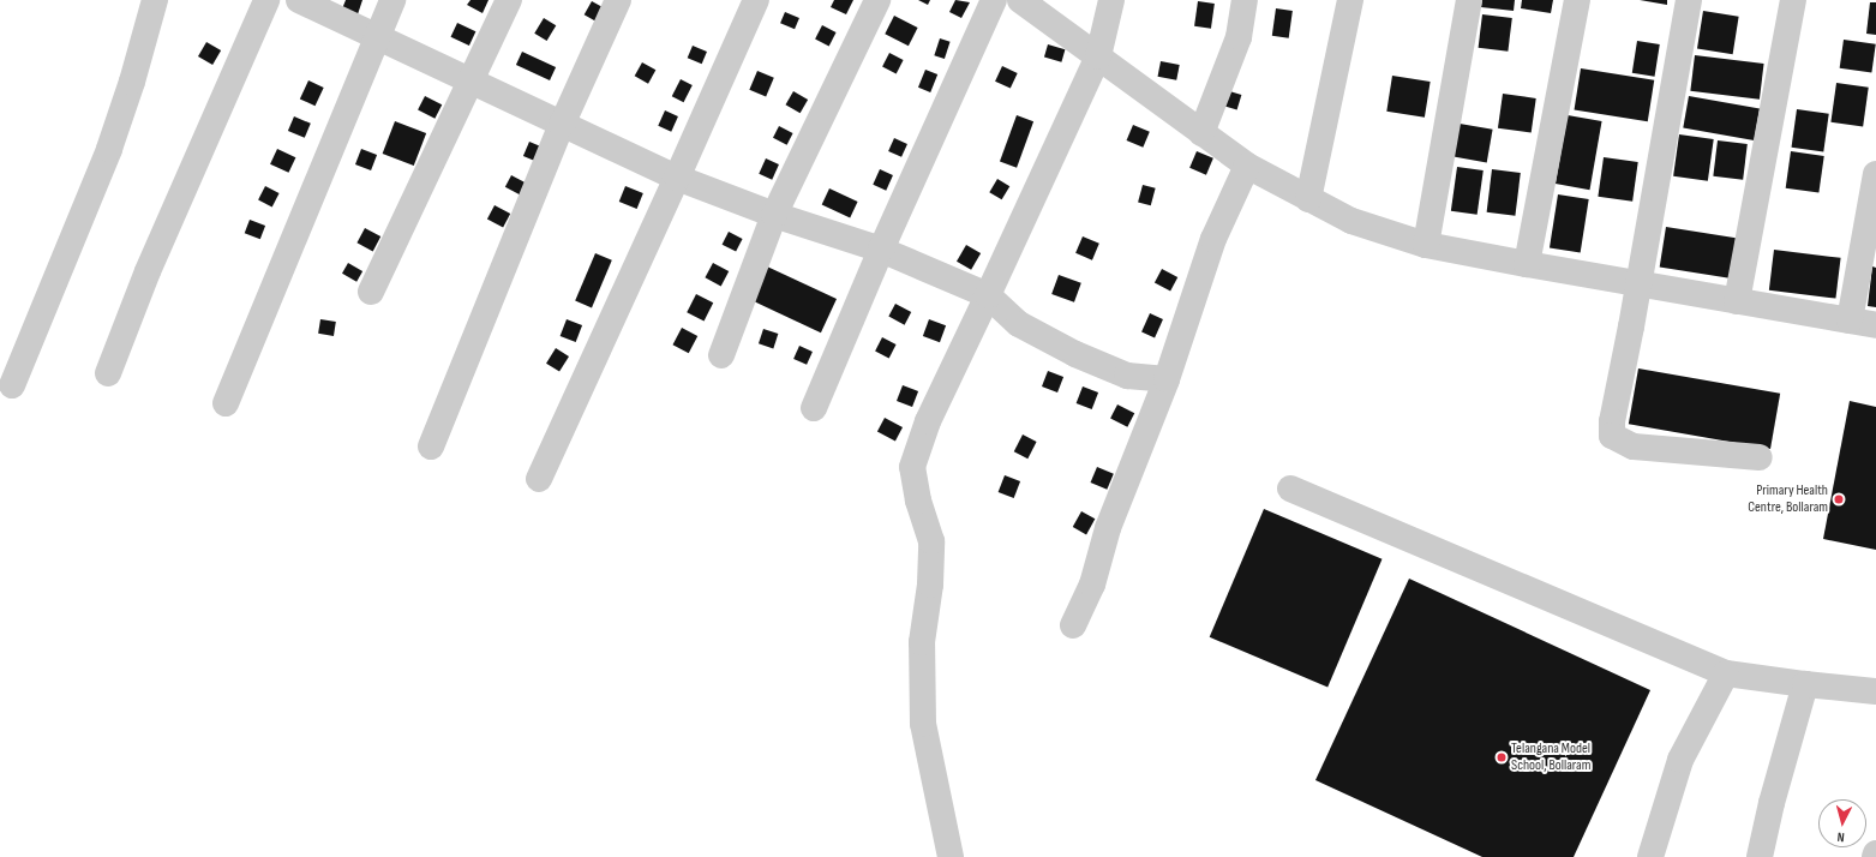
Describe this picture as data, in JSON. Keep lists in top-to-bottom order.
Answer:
{
  "places": ["Primary Health Centre, Bollaram", "Telangana Model School, Bollaram"],
  "north": "bottom"
}
